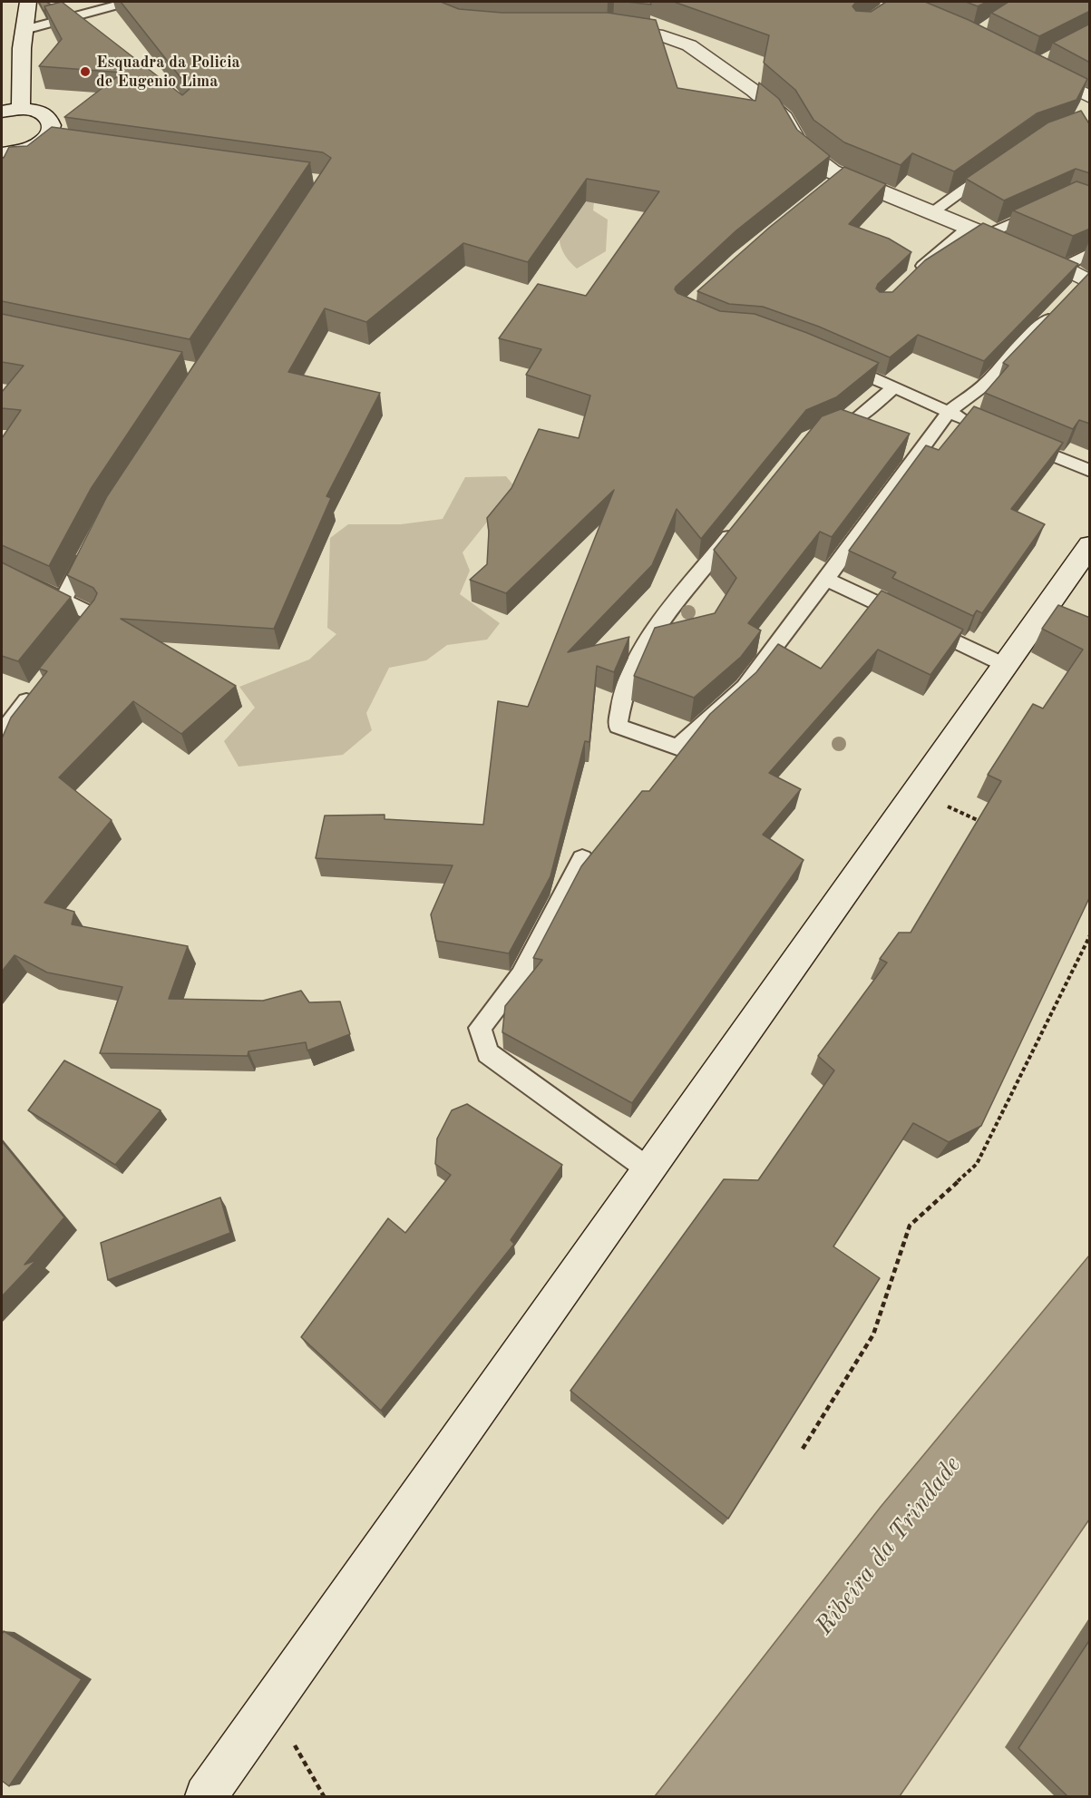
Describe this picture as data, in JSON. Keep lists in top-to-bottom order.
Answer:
{
  "water": ["Ribeira da Trindade"],
  "places": ["Esquadra da Policia de Eugenio Lima"]
}
